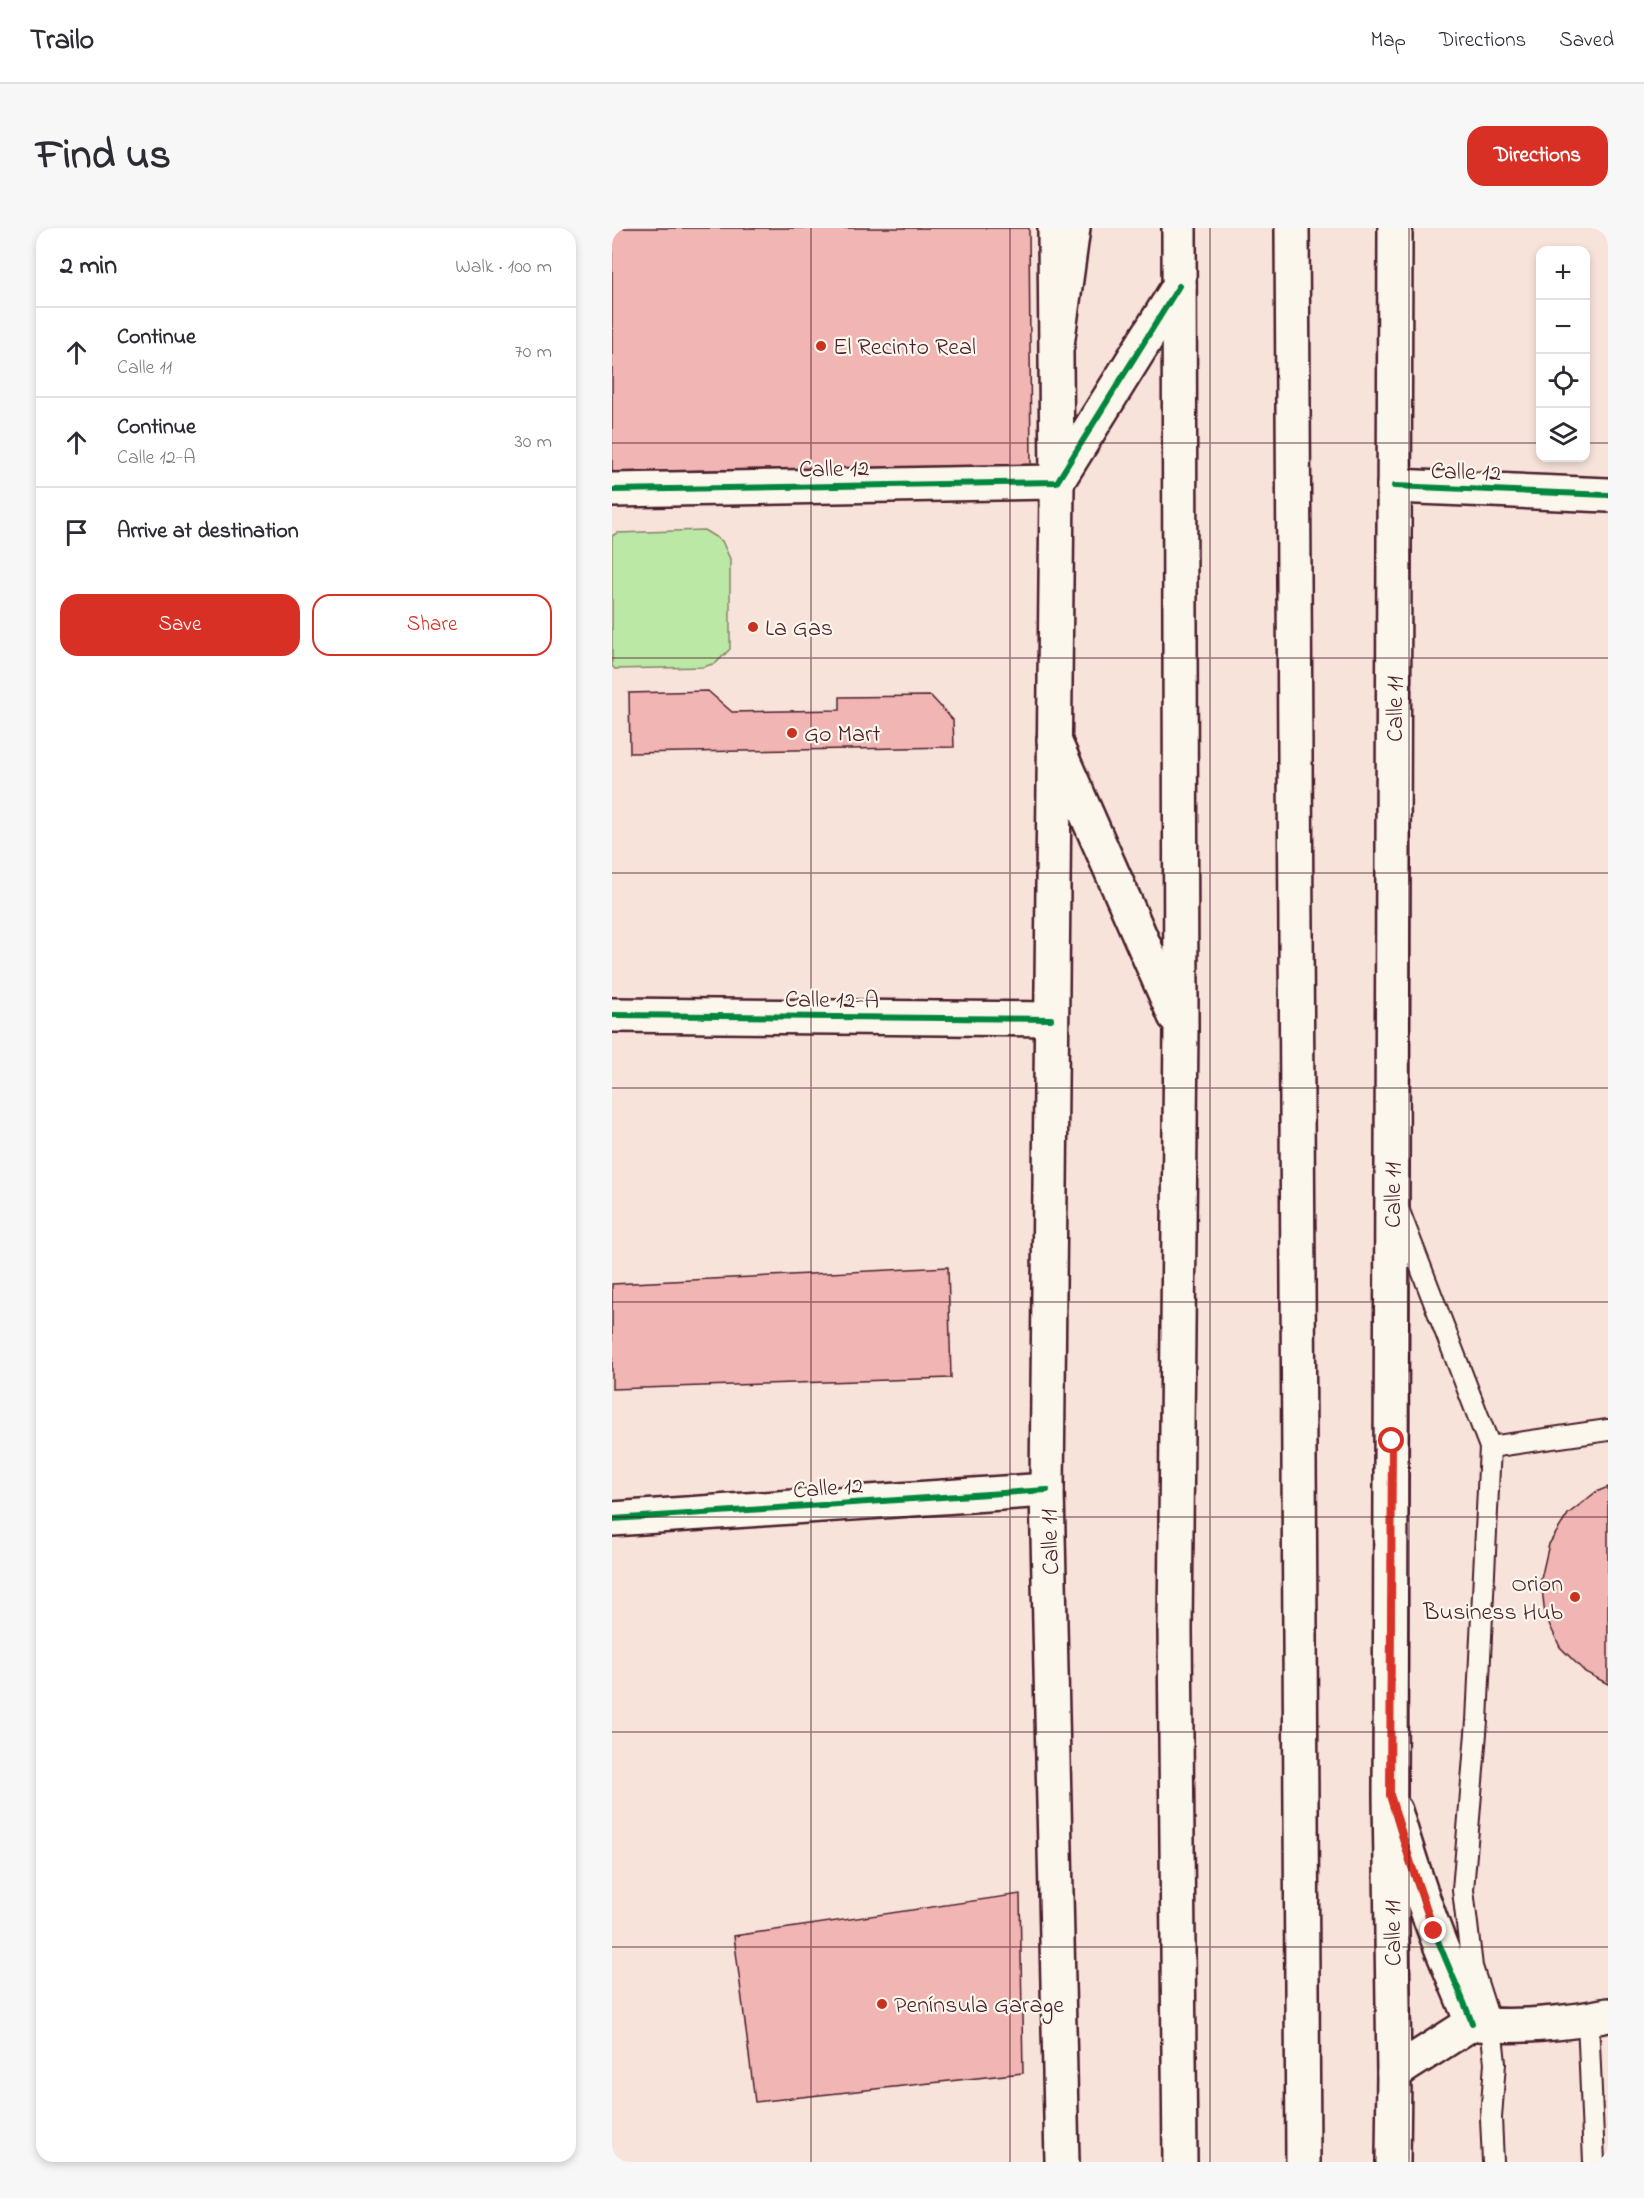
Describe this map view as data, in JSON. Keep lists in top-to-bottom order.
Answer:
{
  "streets": {
    "main road": ["Calle 12", "Calle 11", "Calle 12-A"]
  },
  "crossings": [
    ["Calle 12", "Calle 11"],
    ["Calle 11", "Calle 12-A"]
  ],
  "places": [
    "El Recinto Real",
    "La Gas",
    "Go Mart",
    "Orion Business Hub",
    "Península Garage"
  ],
  "page": {
    "header": "Trailo",
    "nav": ["Map", "Directions", "Saved"],
    "title": "Find us",
    "buttons": [
      "Directions",
      ["Save", "Share"]
    ],
    "heading": ["2 min", "Walk · 100 m"],
    "map_buttons": ["+", "−"],
    "list": [
      ["Continue", "Calle 11", "70 m"],
      ["Continue", "Calle 12-A", "30 m"],
      "Arrive at destination"
    ]
  }
}
